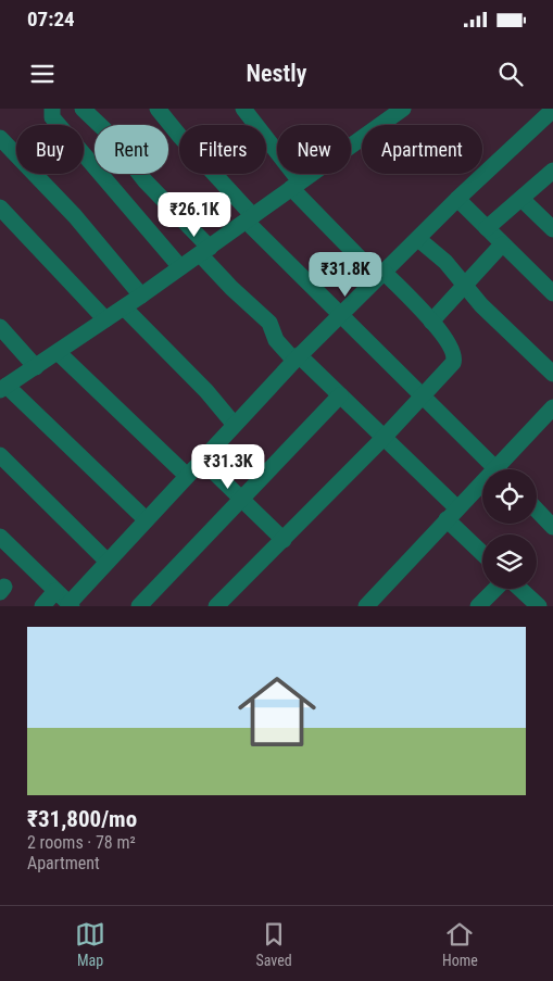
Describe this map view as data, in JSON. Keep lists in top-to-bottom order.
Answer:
{
  "page": {
    "status": "07:24",
    "header": "Nestly",
    "chip": [
      "Buy",
      "Rent",
      "Filters",
      "New",
      "Apartment"
    ],
    "price": ["₹26.1K", "₹31.8K", "₹31.3K"],
    "list": [
      {
        "name": "₹31,800/mo",
        "note": "2 rooms · 78 m² · Apartment"
      }
    ],
    "tabs": ["Map", "Saved", "Home"]
  }
}
